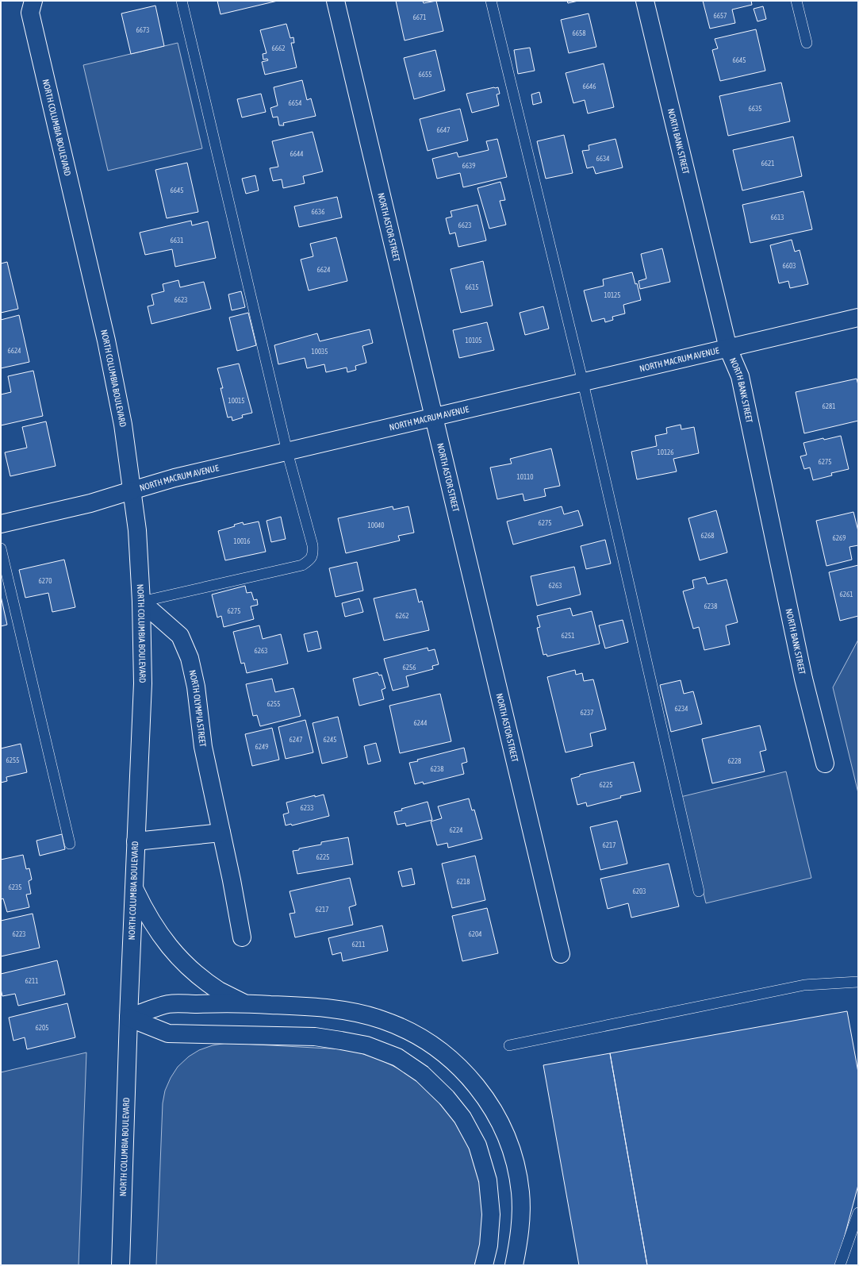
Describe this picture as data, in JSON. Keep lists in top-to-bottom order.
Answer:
{
  "streets": {
    "street": [
      "NORTH COLUMBIA BOULEVARD",
      "NORTH BANK STREET",
      "NORTH ASTOR STREET",
      "NORTH MACRUM AVENUE",
      "NORTH OLYMPIA STREET"
    ]
  },
  "crossings": [
    ["NORTH COLUMBIA BOULEVARD", "NORTH MACRUM AVENUE"],
    ["NORTH COLUMBIA BOULEVARD", "NORTH OLYMPIA STREET"],
    ["NORTH BANK STREET", "NORTH MACRUM AVENUE"],
    ["NORTH ASTOR STREET", "NORTH MACRUM AVENUE"]
  ],
  "house_numbers": [
    "6657",
    "6671",
    "6673",
    "6658",
    "6662",
    "6645",
    "6655",
    "6646",
    "6654",
    "6635",
    "6647",
    "6644",
    "6634",
    "6621",
    "6639",
    "6645",
    "6636",
    "6613",
    "6623",
    "6631",
    "6603",
    "6624",
    "6615",
    "10125",
    "6623",
    "10105",
    "6624",
    "10035",
    "10015",
    "6281",
    "10126",
    "6275",
    "10110",
    "6275",
    "10040",
    "6268",
    "6269",
    "10016",
    "6270",
    "6263",
    "6261",
    "6238",
    "6275",
    "6262",
    "6251",
    "6263",
    "6256",
    "6255",
    "6234",
    "6237",
    "6244",
    "6247",
    "6245",
    "6249",
    "6255",
    "6228",
    "6238",
    "6225",
    "6233",
    "6224",
    "6217",
    "6225",
    "6218",
    "6235",
    "6203",
    "6217",
    "6223",
    "6204",
    "6211",
    "6211",
    "6205"
  ]
}
